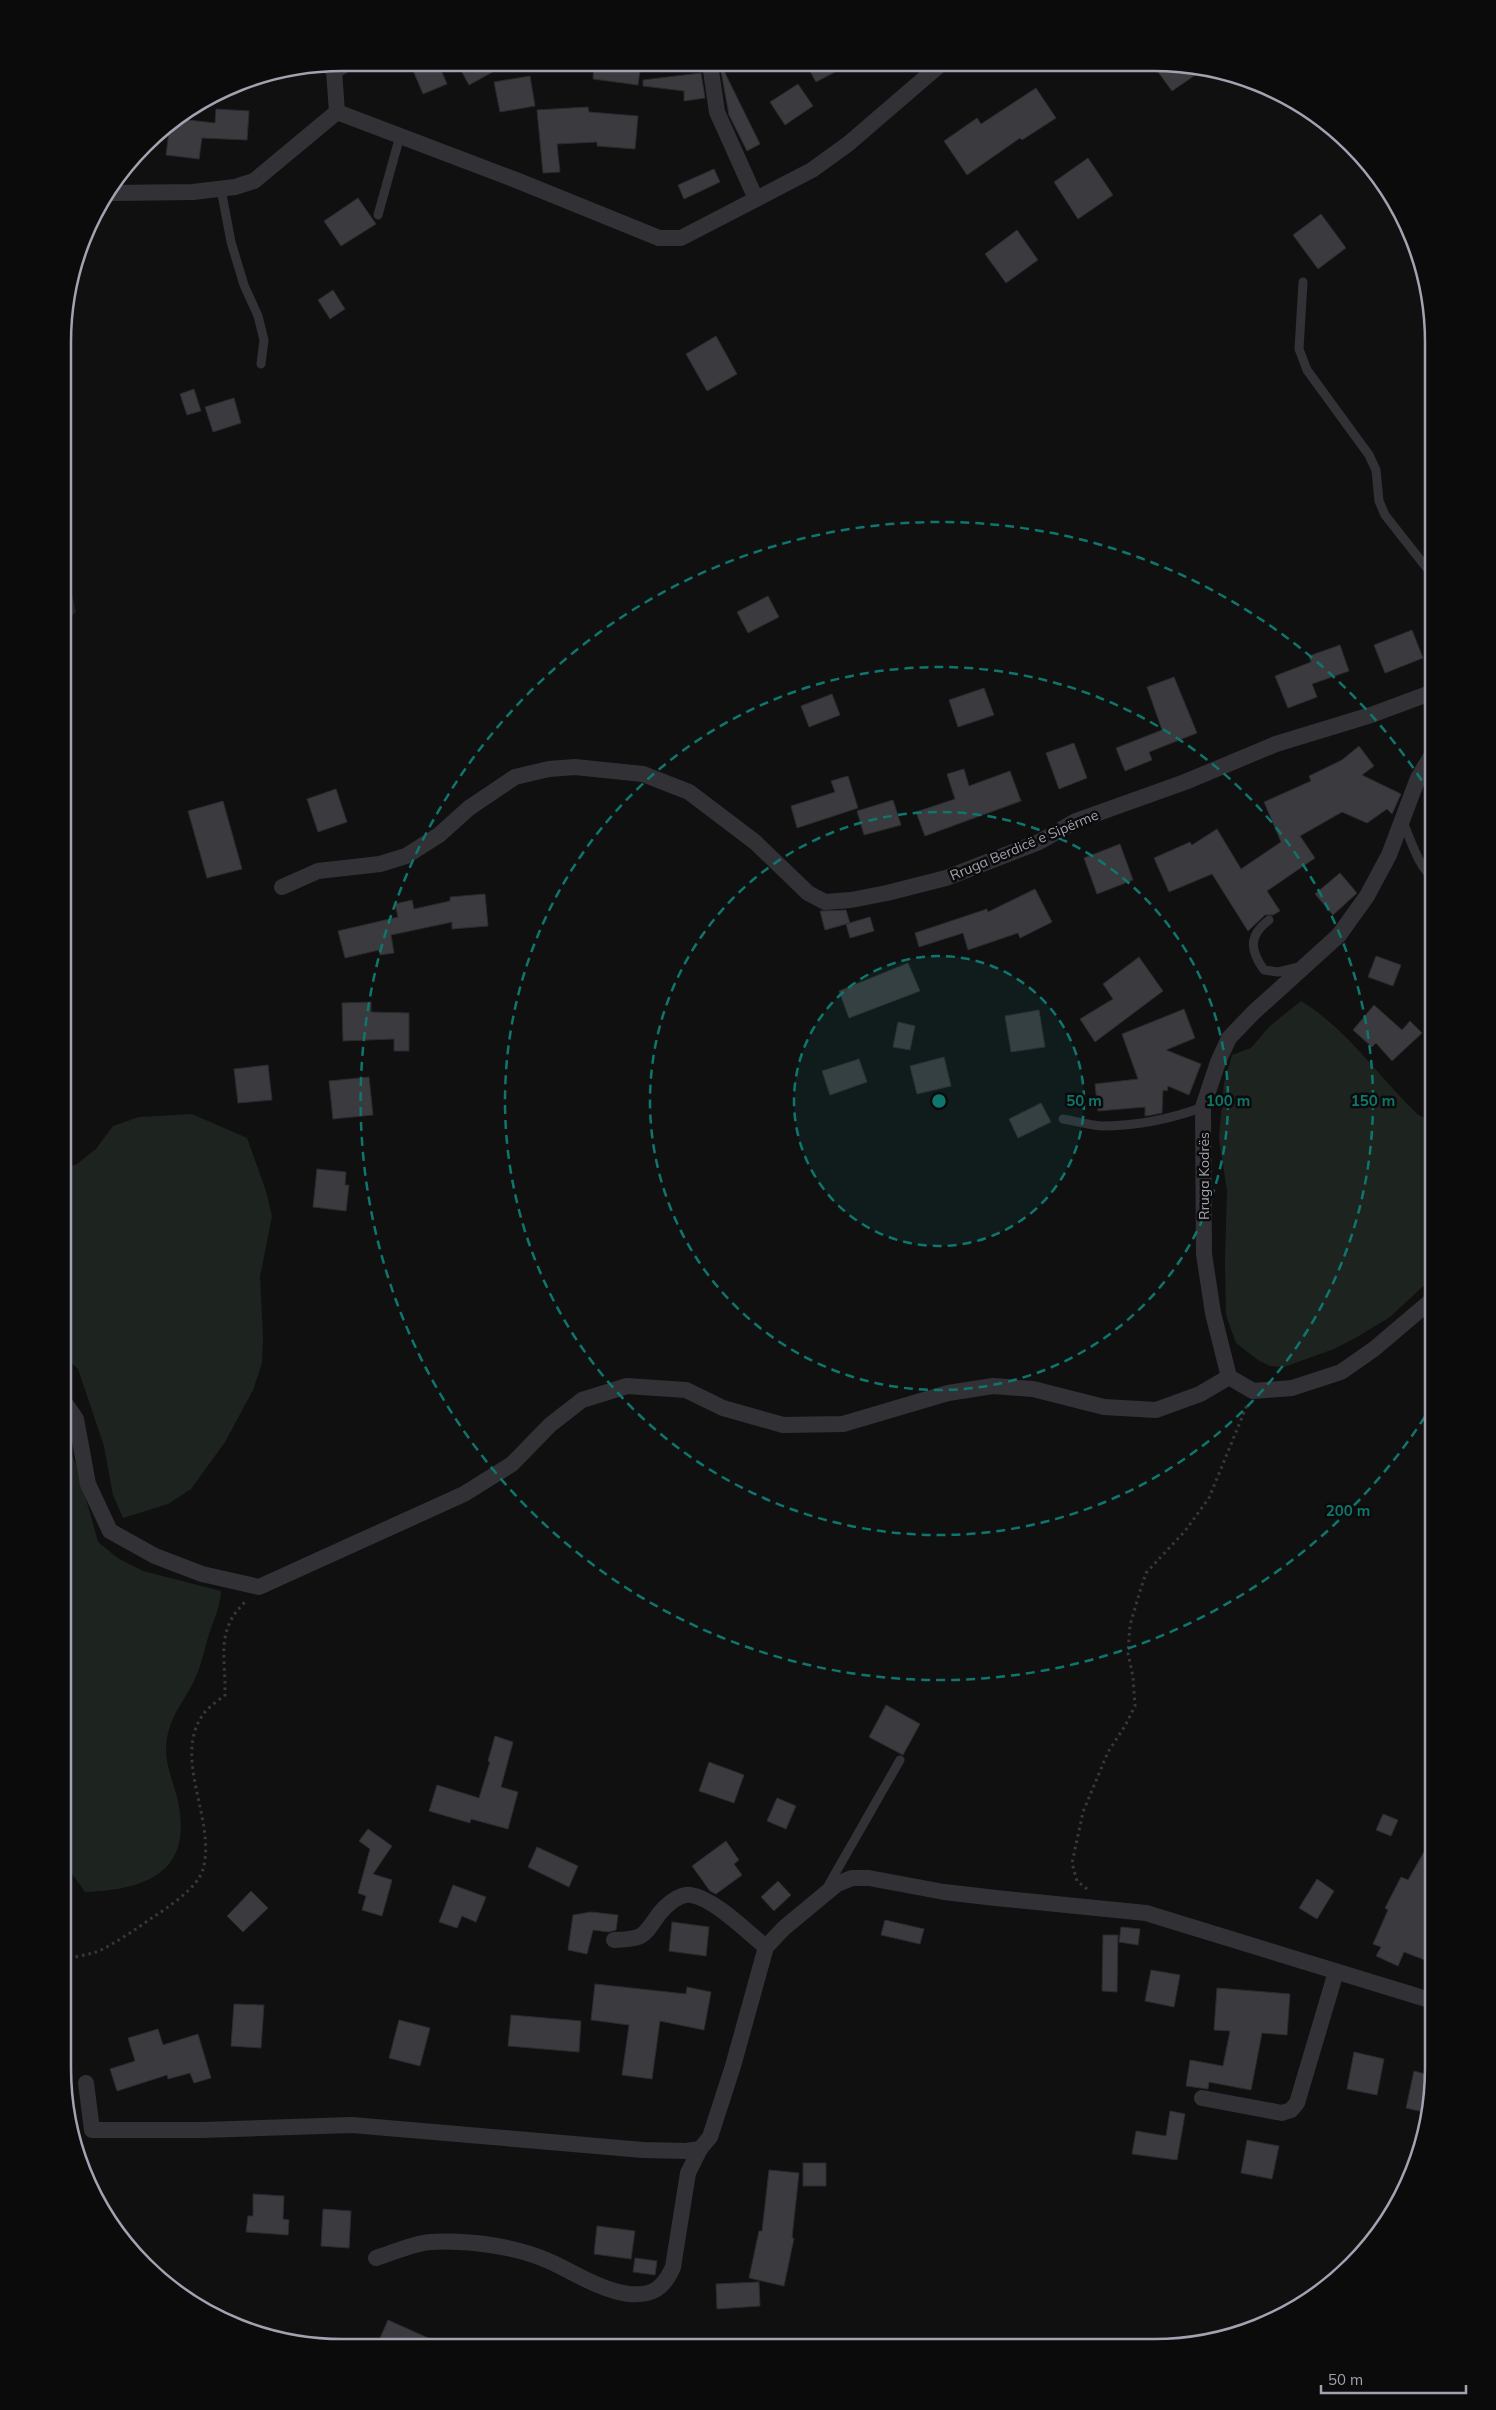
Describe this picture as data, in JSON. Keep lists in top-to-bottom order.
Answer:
{
  "streets": {
    "street": ["Rruga Berdicë e Sipërme", "Rruga Kodrës"]
  },
  "scale_bar": "50 m",
  "rings": [
    "50 m",
    "100 m",
    "150 m",
    "200 m"
  ]
}
